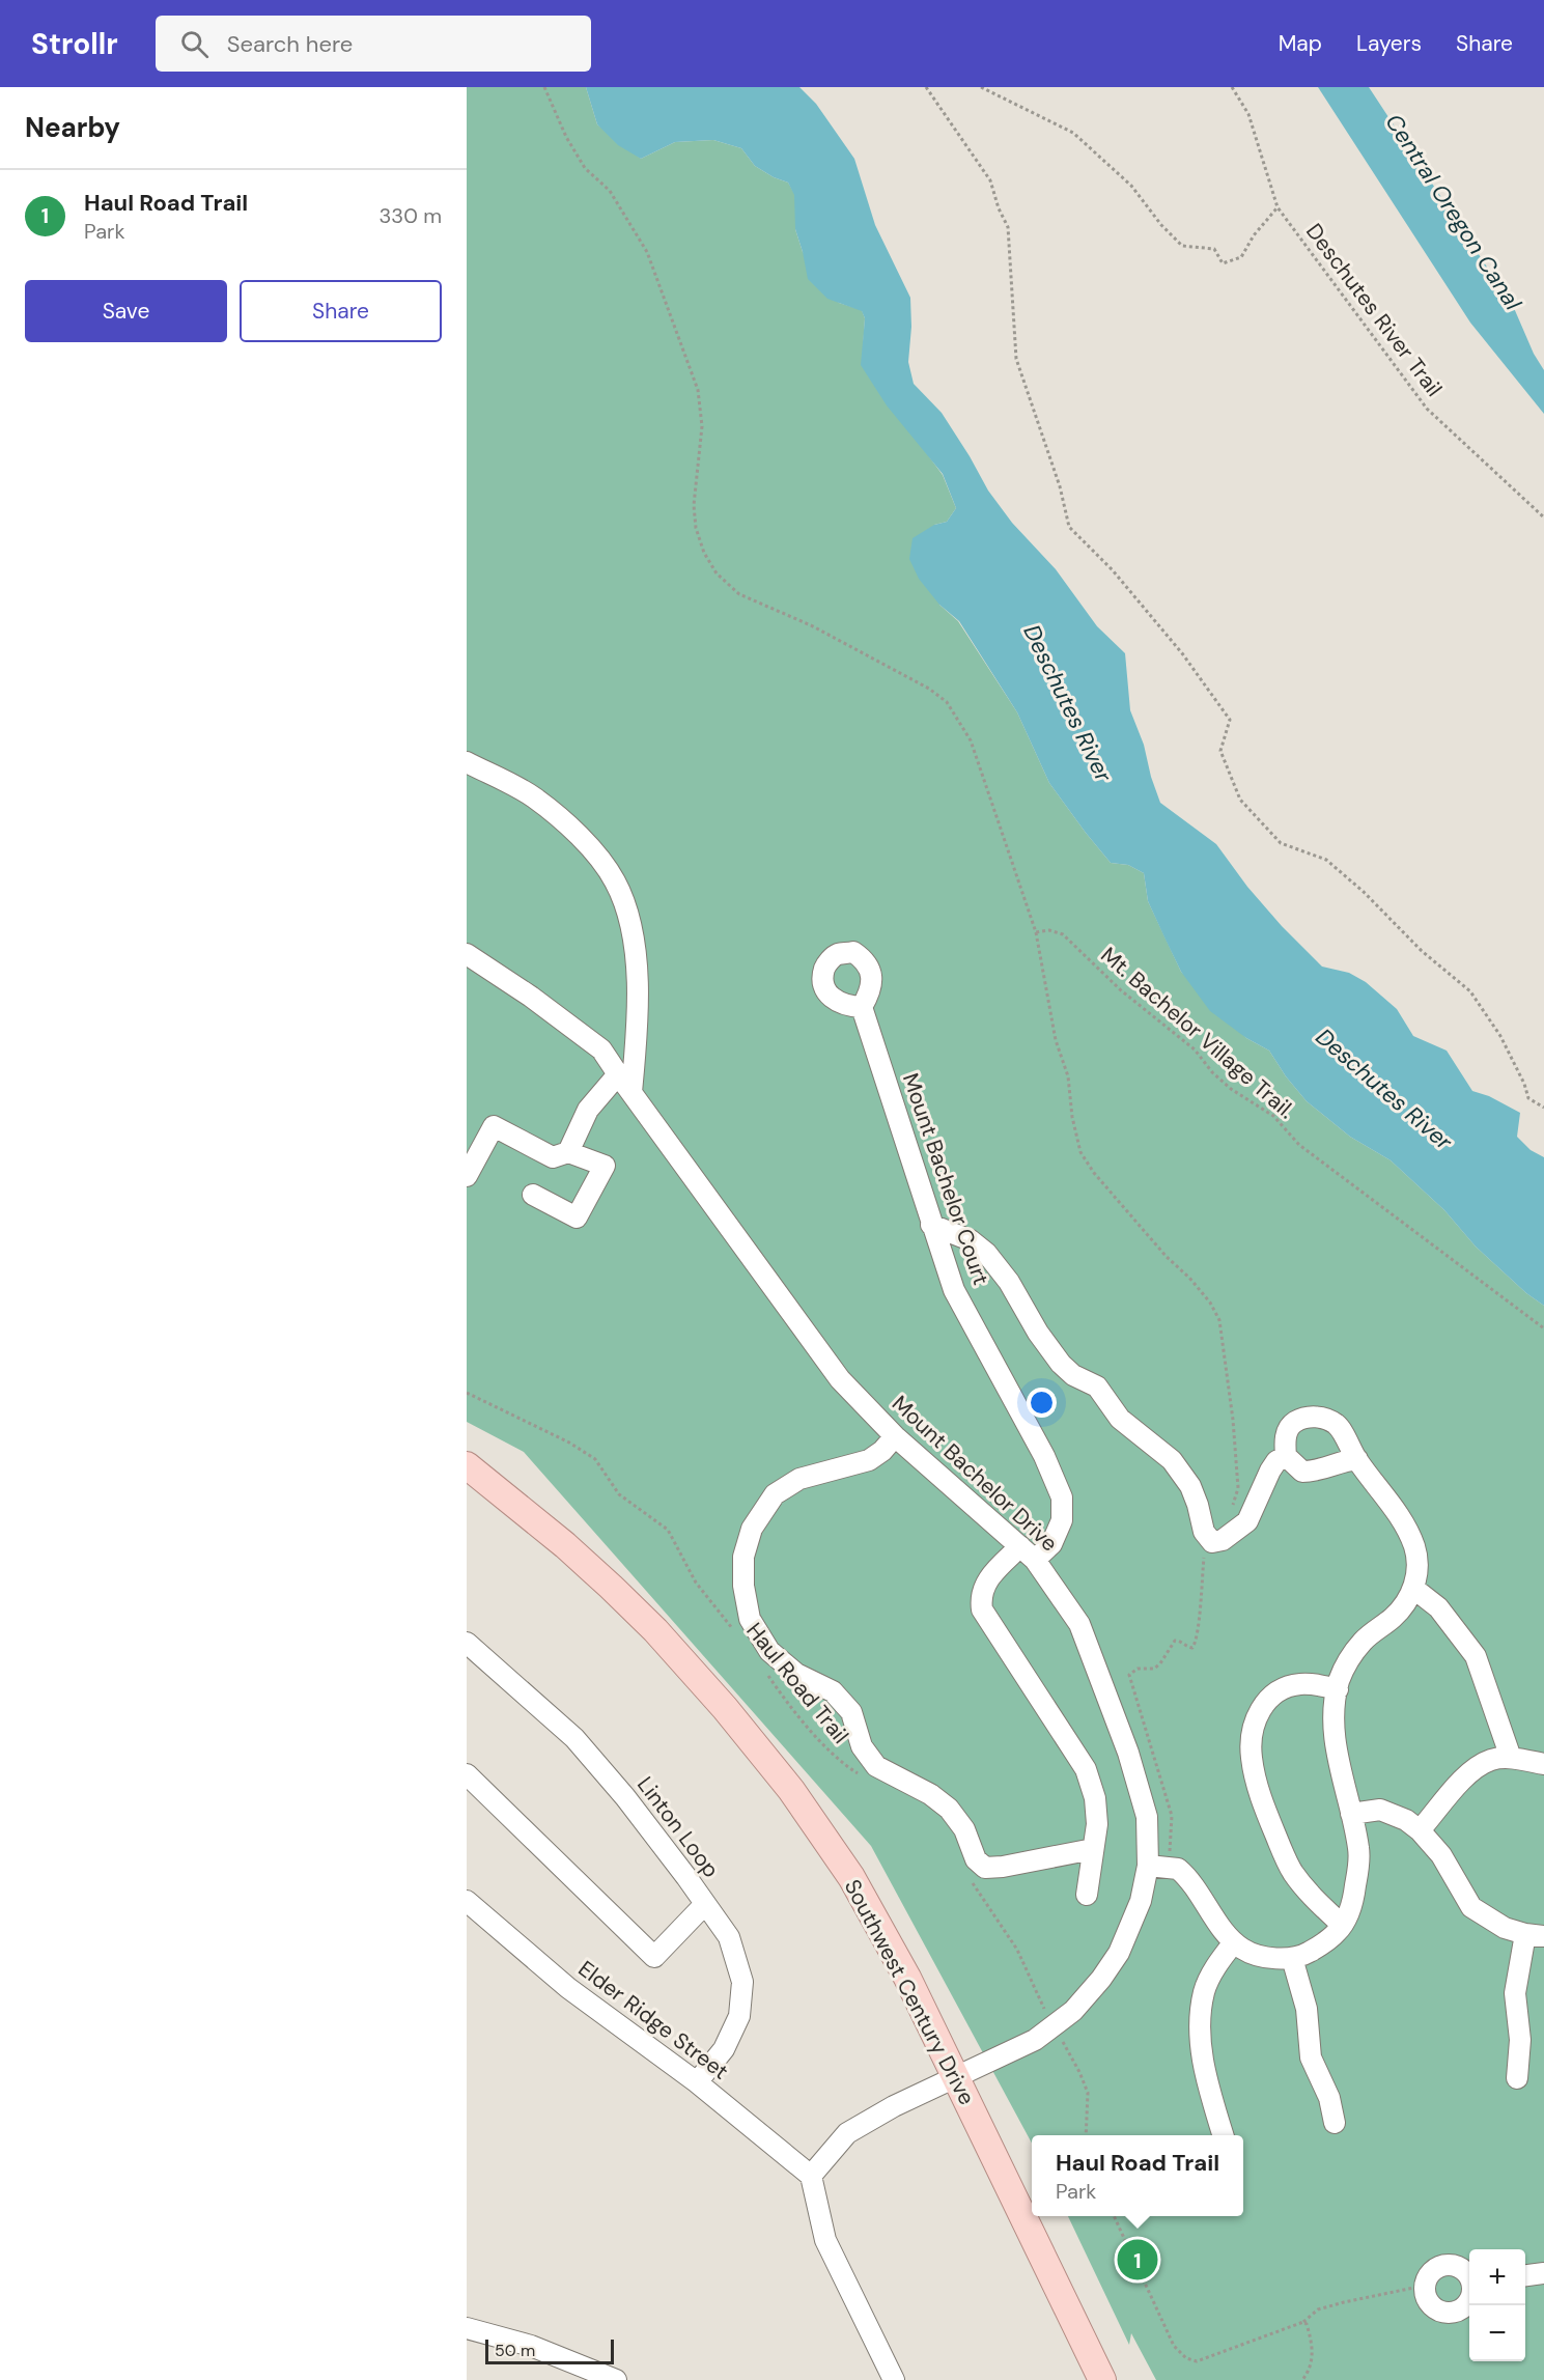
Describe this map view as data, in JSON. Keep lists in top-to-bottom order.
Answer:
{
  "streets": {
    "main road": ["Southwest Century Drive"],
    "street": [
      "Mount Bachelor Court",
      "Mount Bachelor Drive",
      "Linton Loop",
      "Elder Ridge Street"
    ],
    "path": ["Deschutes River Trail", "Mt. Bachelor Village Trail.", "Haul Road Trail"]
  },
  "crossings": [
    ["Mount Bachelor Court", "Mount Bachelor Drive"],
    ["Mount Bachelor Drive", "Southwest Century Drive"],
    ["Mount Bachelor Drive", "Elder Ridge Street"],
    ["Linton Loop", "Elder Ridge Street"]
  ],
  "water": ["Central Oregon Canal", "Deschutes River"],
  "scale_bar": "50 m",
  "page": {
    "header": "Strollr",
    "search": "Search here",
    "nav": ["Map", "Layers", "Share"],
    "heading": "Nearby",
    "list": [
      {
        "mark": "1",
        "name": "Haul Road Trail",
        "note": "Park",
        "value": "330 m"
      }
    ],
    "buttons": ["Save", "Share"],
    "popup": ["Haul Road Trail", "Park"],
    "pins": "1",
    "map_buttons": ["+", "−"],
    "scale": "50 m"
  }
}
